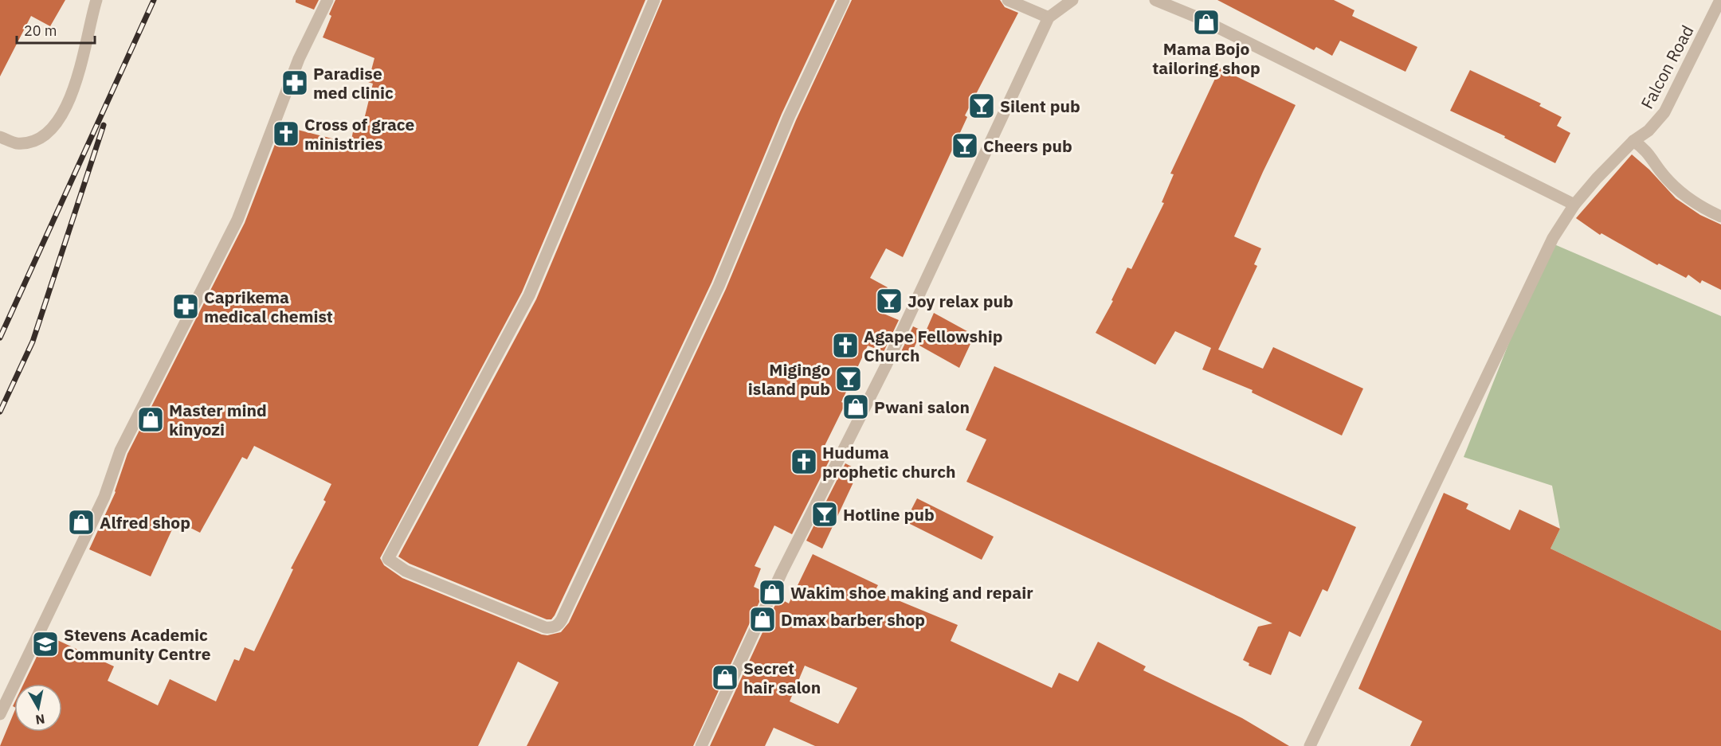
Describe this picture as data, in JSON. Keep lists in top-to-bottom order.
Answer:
{
  "streets": {
    "street": ["Falcon Road"]
  },
  "places": {
    "shop": [
      "Mama Bojo tailoring shop",
      "Pwani salon",
      "Master mind kinyozi",
      "Alfred shop",
      "Wakim shoe making and repair",
      "Dmax barber shop",
      "Secret hair salon"
    ],
    "pharmacy": ["Paradise med clinic", "Caprikema medical chemist"],
    "bar": [
      "Silent pub",
      "Cheers pub",
      "Joy relax pub",
      "Migingo island pub",
      "Hotline pub"
    ],
    "church": ["Cross of grace ministries", "Agape Fellowship Church", "Huduma prophetic church"],
    "school or university": ["Stevens Academic Community Centre"]
  },
  "scale_bar": "20 m",
  "north": "bottom"
}
